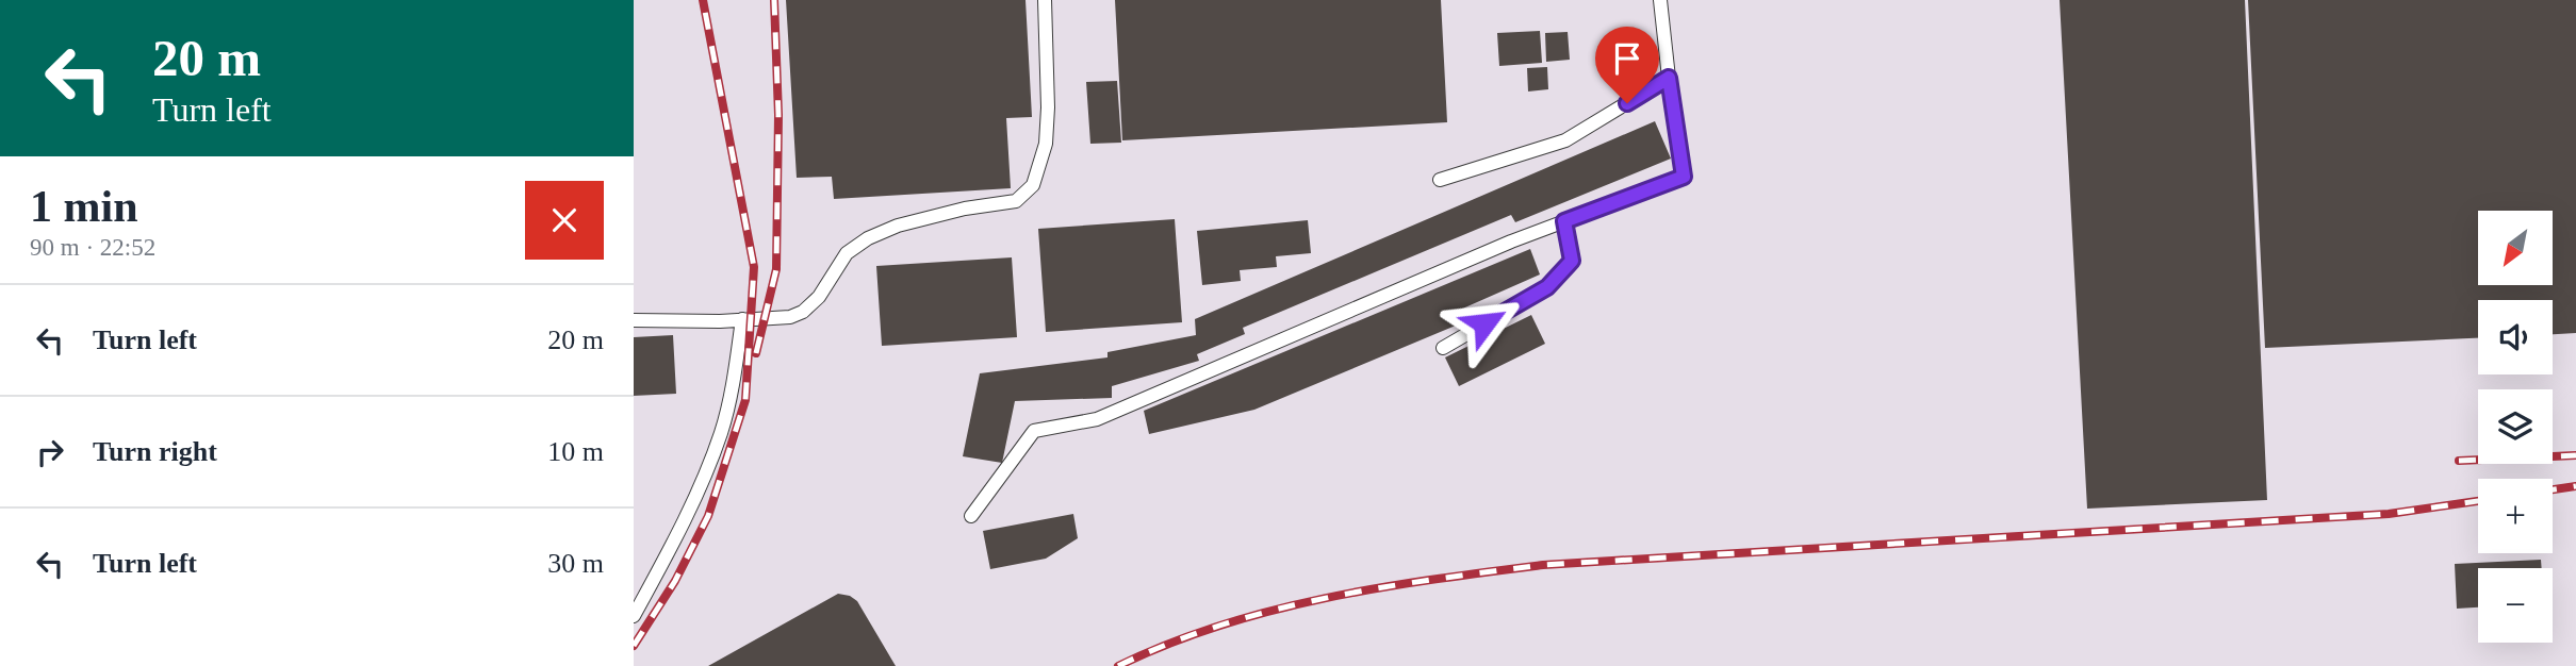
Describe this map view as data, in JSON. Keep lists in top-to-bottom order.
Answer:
{
  "north": "bottom left",
  "page": {
    "turn": ["20 m", "Turn left"],
    "heading": ["1 min", "90 m · 22:52"],
    "map_buttons": ["+", "−"],
    "list": [
      {
        "name": "Turn left",
        "value": "20 m"
      },
      {
        "name": "Turn right",
        "value": "10 m"
      },
      {
        "name": "Turn left",
        "value": "30 m"
      }
    ]
  }
}
